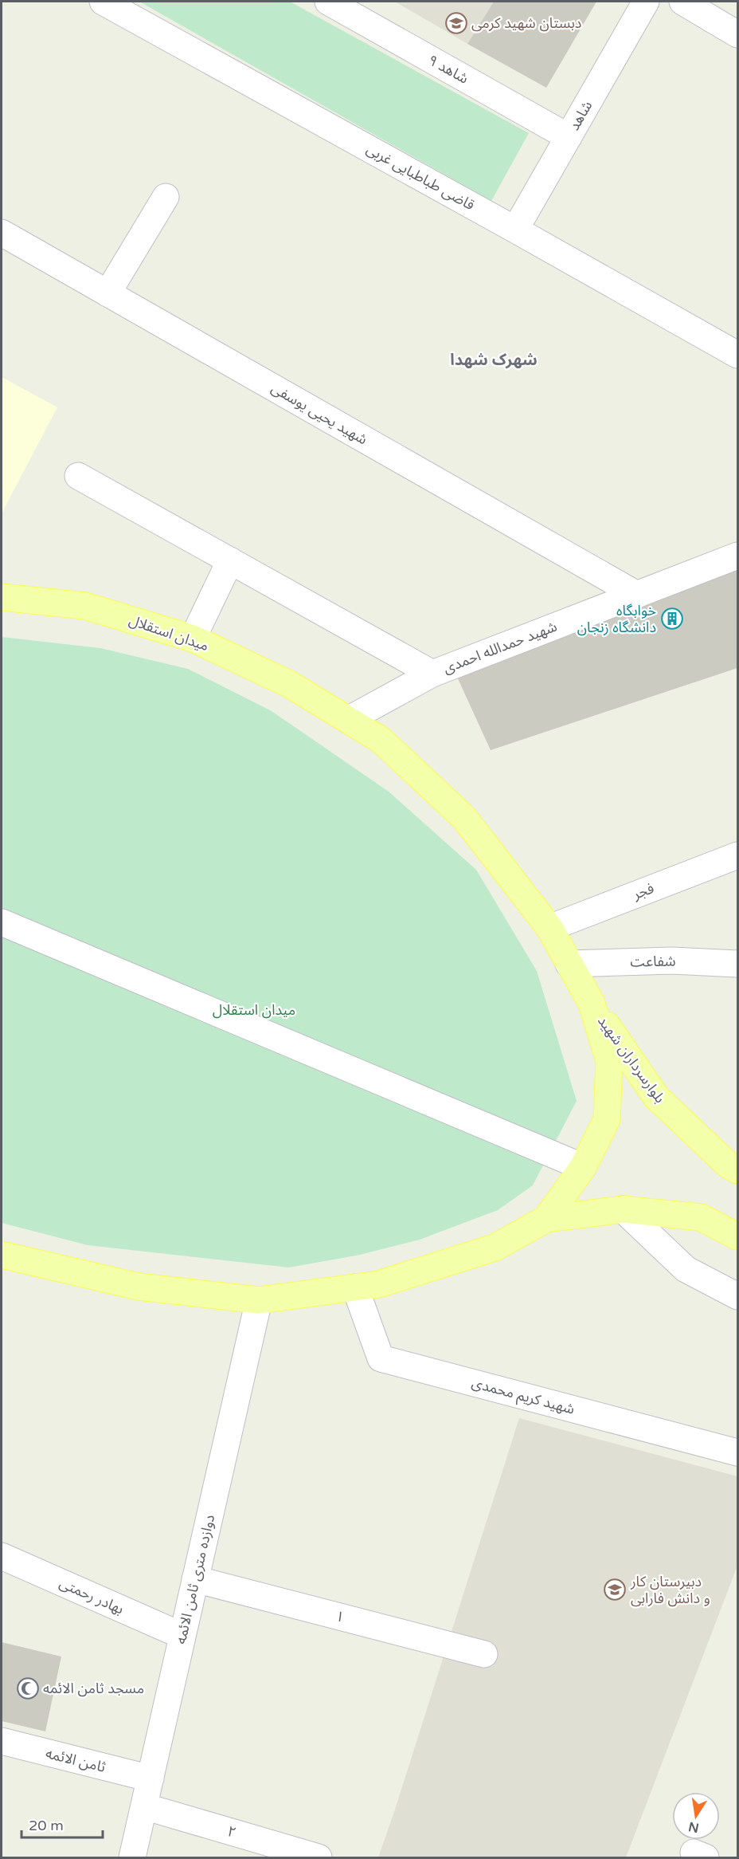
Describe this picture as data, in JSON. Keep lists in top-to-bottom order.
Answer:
{
  "streets": {
    "main road": ["میدان استقلال", "بلوارسرداران شهید"],
    "street": [
      "شاهد ۹",
      "شاهد",
      "قاضی طباطبایی غربی",
      "شهید یحیی یوسفی",
      "شهید حمدالله احمدی",
      "فجر",
      "شفاعت",
      "شهید کریم محمدی",
      "دوازده متری ثامن الائمه",
      "بهادر رحمتی",
      "۱",
      "ثامن الائمه",
      "۲"
    ]
  },
  "crossings": [
    ["شاهد ۹", "شاهد"],
    ["شاهد", "قاضی طباطبایی غربی"],
    ["شهید یحیی یوسفی", "شهید حمدالله احمدی"],
    ["میدان استقلال", "شهید حمدالله احمدی"],
    ["میدان استقلال", "فجر"],
    ["میدان استقلال", "شفاعت"],
    ["میدان استقلال", "بلوارسرداران شهید"],
    ["میدان استقلال", "شهید کریم محمدی"],
    ["میدان استقلال", "دوازده متری ثامن الائمه"],
    ["دوازده متری ثامن الائمه", "بهادر رحمتی"],
    ["دوازده متری ثامن الائمه", "۱"],
    ["دوازده متری ثامن الائمه", "ثامن الائمه"],
    ["دوازده متری ثامن الائمه", "۲"]
  ],
  "districts": ["شهرک شهدا"],
  "parks": ["میدان استقلال"],
  "places": {
    "school or university": ["دبستان شهید کرمی", "دبیرستان کار و دانش فارابی"],
    "building": ["خوابگاه دانشگاه زنجان"],
    "mosque": ["مسجد ثامن الائمه"]
  },
  "scale_bar": "20 m",
  "north": "bottom"
}
